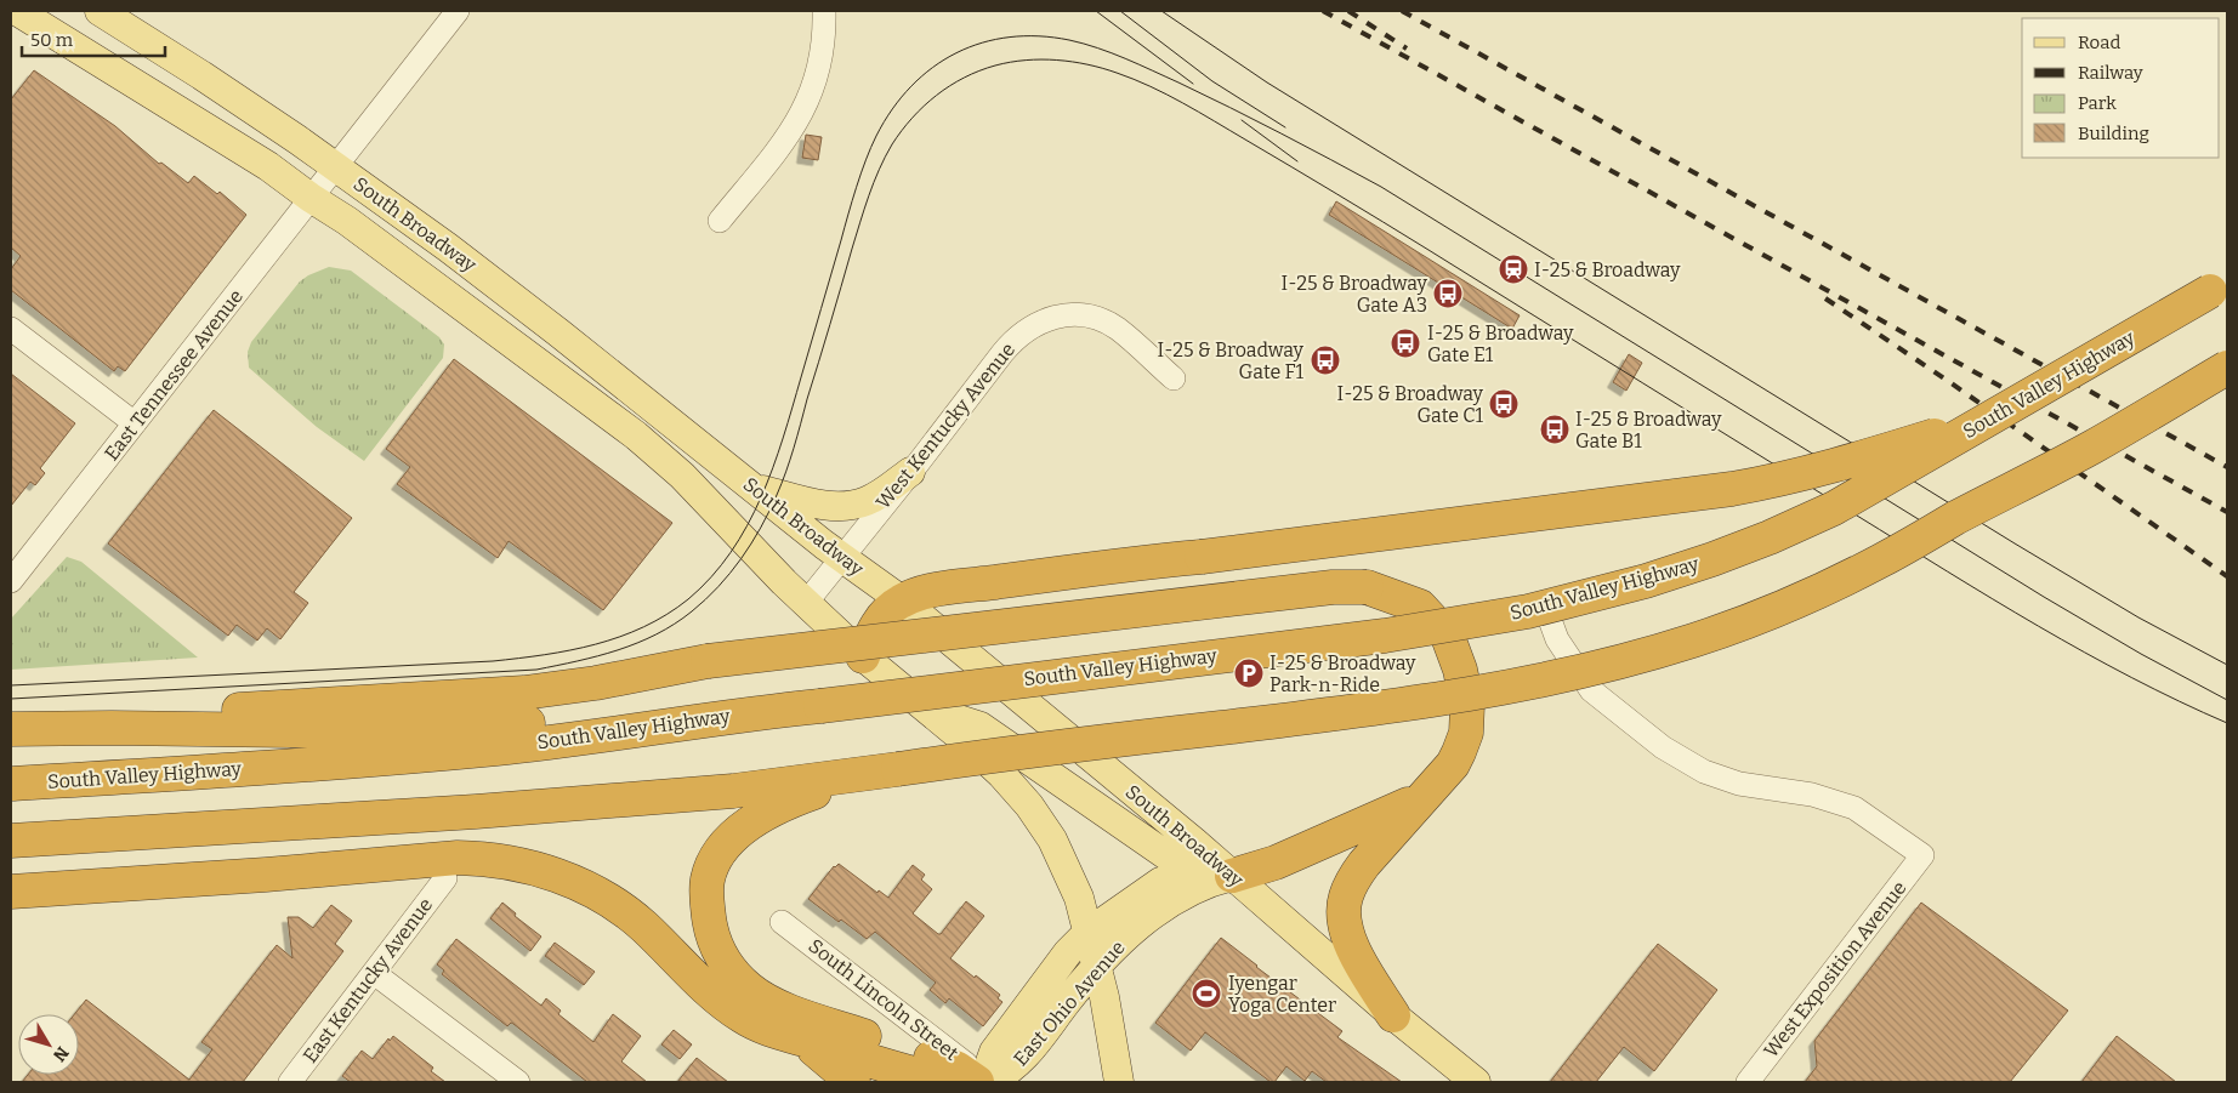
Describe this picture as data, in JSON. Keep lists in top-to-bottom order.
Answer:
{
  "streets": {
    "highway": ["South Valley Highway"],
    "main road": ["South Broadway", "East Ohio Avenue"],
    "street": [
      "East Tennessee Avenue",
      "West Kentucky Avenue",
      "West Exposition Avenue",
      "East Kentucky Avenue",
      "South Lincoln Street"
    ]
  },
  "crossings": [
    ["South Broadway", "East Tennessee Avenue"],
    ["South Broadway", "West Kentucky Avenue"],
    ["South Broadway", "East Ohio Avenue"],
    ["South Lincoln Street", "East Ohio Avenue"]
  ],
  "places": {
    "station": ["I-25 & Broadway"],
    "bus stop": [
      "I-25 & Broadway Gate A3",
      "I-25 & Broadway Gate E1",
      "I-25 & Broadway Gate F1",
      "I-25 & Broadway Gate C1",
      "I-25 & Broadway Gate B1"
    ],
    "parking": ["I-25 & Broadway Park-n-Ride"],
    "sports": ["Iyengar Yoga Center"]
  },
  "legend": [
    "Road",
    "Railway",
    "Park",
    "Building"
  ],
  "scale_bar": "50 m",
  "north": "bottom right"
}
